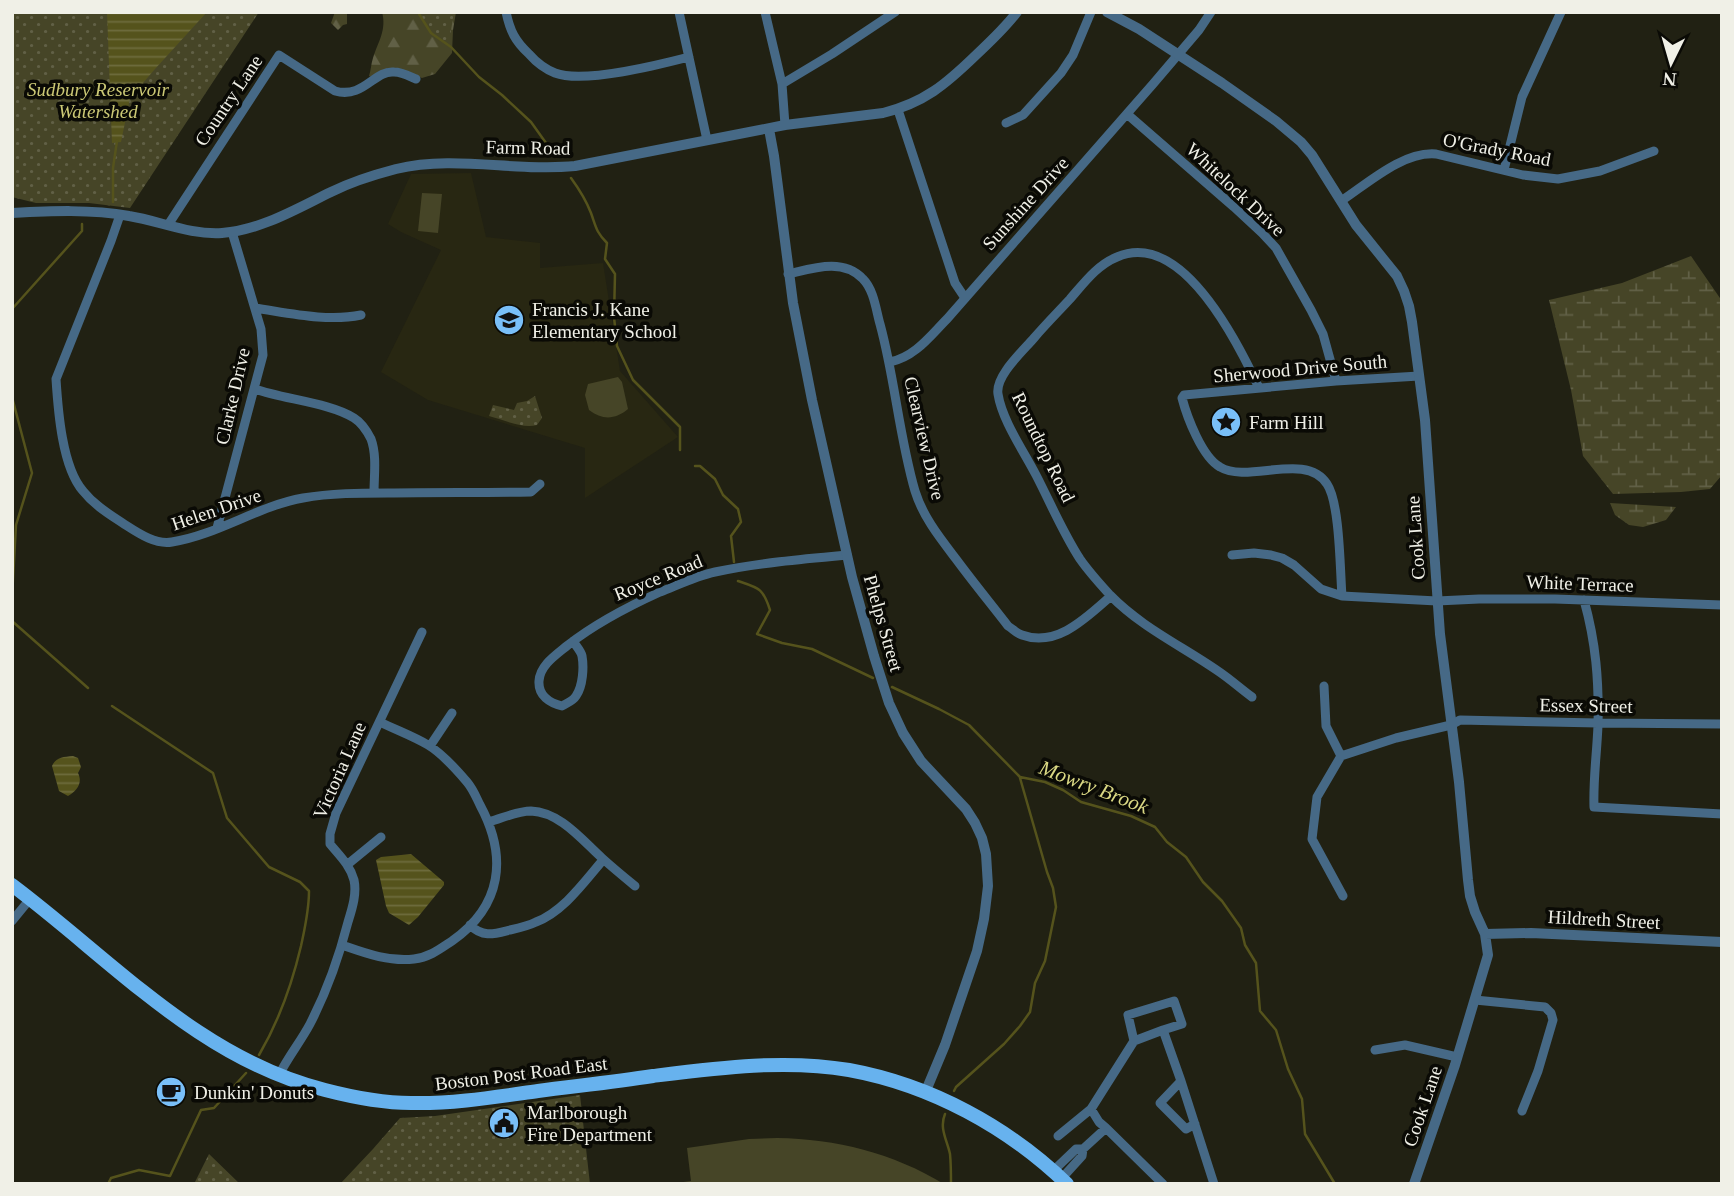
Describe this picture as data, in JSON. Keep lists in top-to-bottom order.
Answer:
{
  "streets": {
    "main road": ["Boston Post Road East"],
    "street": [
      "Country Lane",
      "Farm Road",
      "O'Grady Road",
      "Whitelock Drive",
      "Sunshine Drive",
      "Sherwood Drive South",
      "Clarke Drive",
      "Clearview Drive",
      "Roundtop Road",
      "Helen Drive",
      "Cook Lane",
      "Royce Road",
      "White Terrace",
      "Phelps Street",
      "Essex Street",
      "Victoria Lane",
      "Hildreth Street"
    ]
  },
  "crossings": [
    ["Country Lane", "Farm Road"],
    ["Farm Road", "Clarke Drive"],
    ["Farm Road", "Helen Drive"],
    ["Farm Road", "Phelps Street"],
    ["O'Grady Road", "Cook Lane"],
    ["Whitelock Drive", "Sunshine Drive"],
    ["Whitelock Drive", "Sherwood Drive South"],
    ["Sunshine Drive", "Clearview Drive"],
    ["Sunshine Drive", "Cook Lane"],
    ["Sherwood Drive South", "Roundtop Road"],
    ["Sherwood Drive South", "Cook Lane"],
    ["Sherwood Drive South", "White Terrace"],
    ["Clarke Drive", "Helen Drive"],
    ["Clearview Drive", "Roundtop Road"],
    ["Clearview Drive", "Phelps Street"],
    ["Cook Lane", "White Terrace"],
    ["Cook Lane", "Essex Street"],
    ["Cook Lane", "Hildreth Street"],
    ["Royce Road", "Phelps Street"],
    ["Phelps Street", "Boston Post Road East"],
    ["Victoria Lane", "Boston Post Road East"]
  ],
  "water": ["Mowry Brook"],
  "parks": ["Sudbury Reservoir Watershed"],
  "places": {
    "school or university": ["Francis J. Kane Elementary School"],
    "place": ["Farm Hill"],
    "cafe": ["Dunkin' Donuts"],
    "public building": ["Marlborough Fire Department"]
  },
  "north": "bottom"
}
